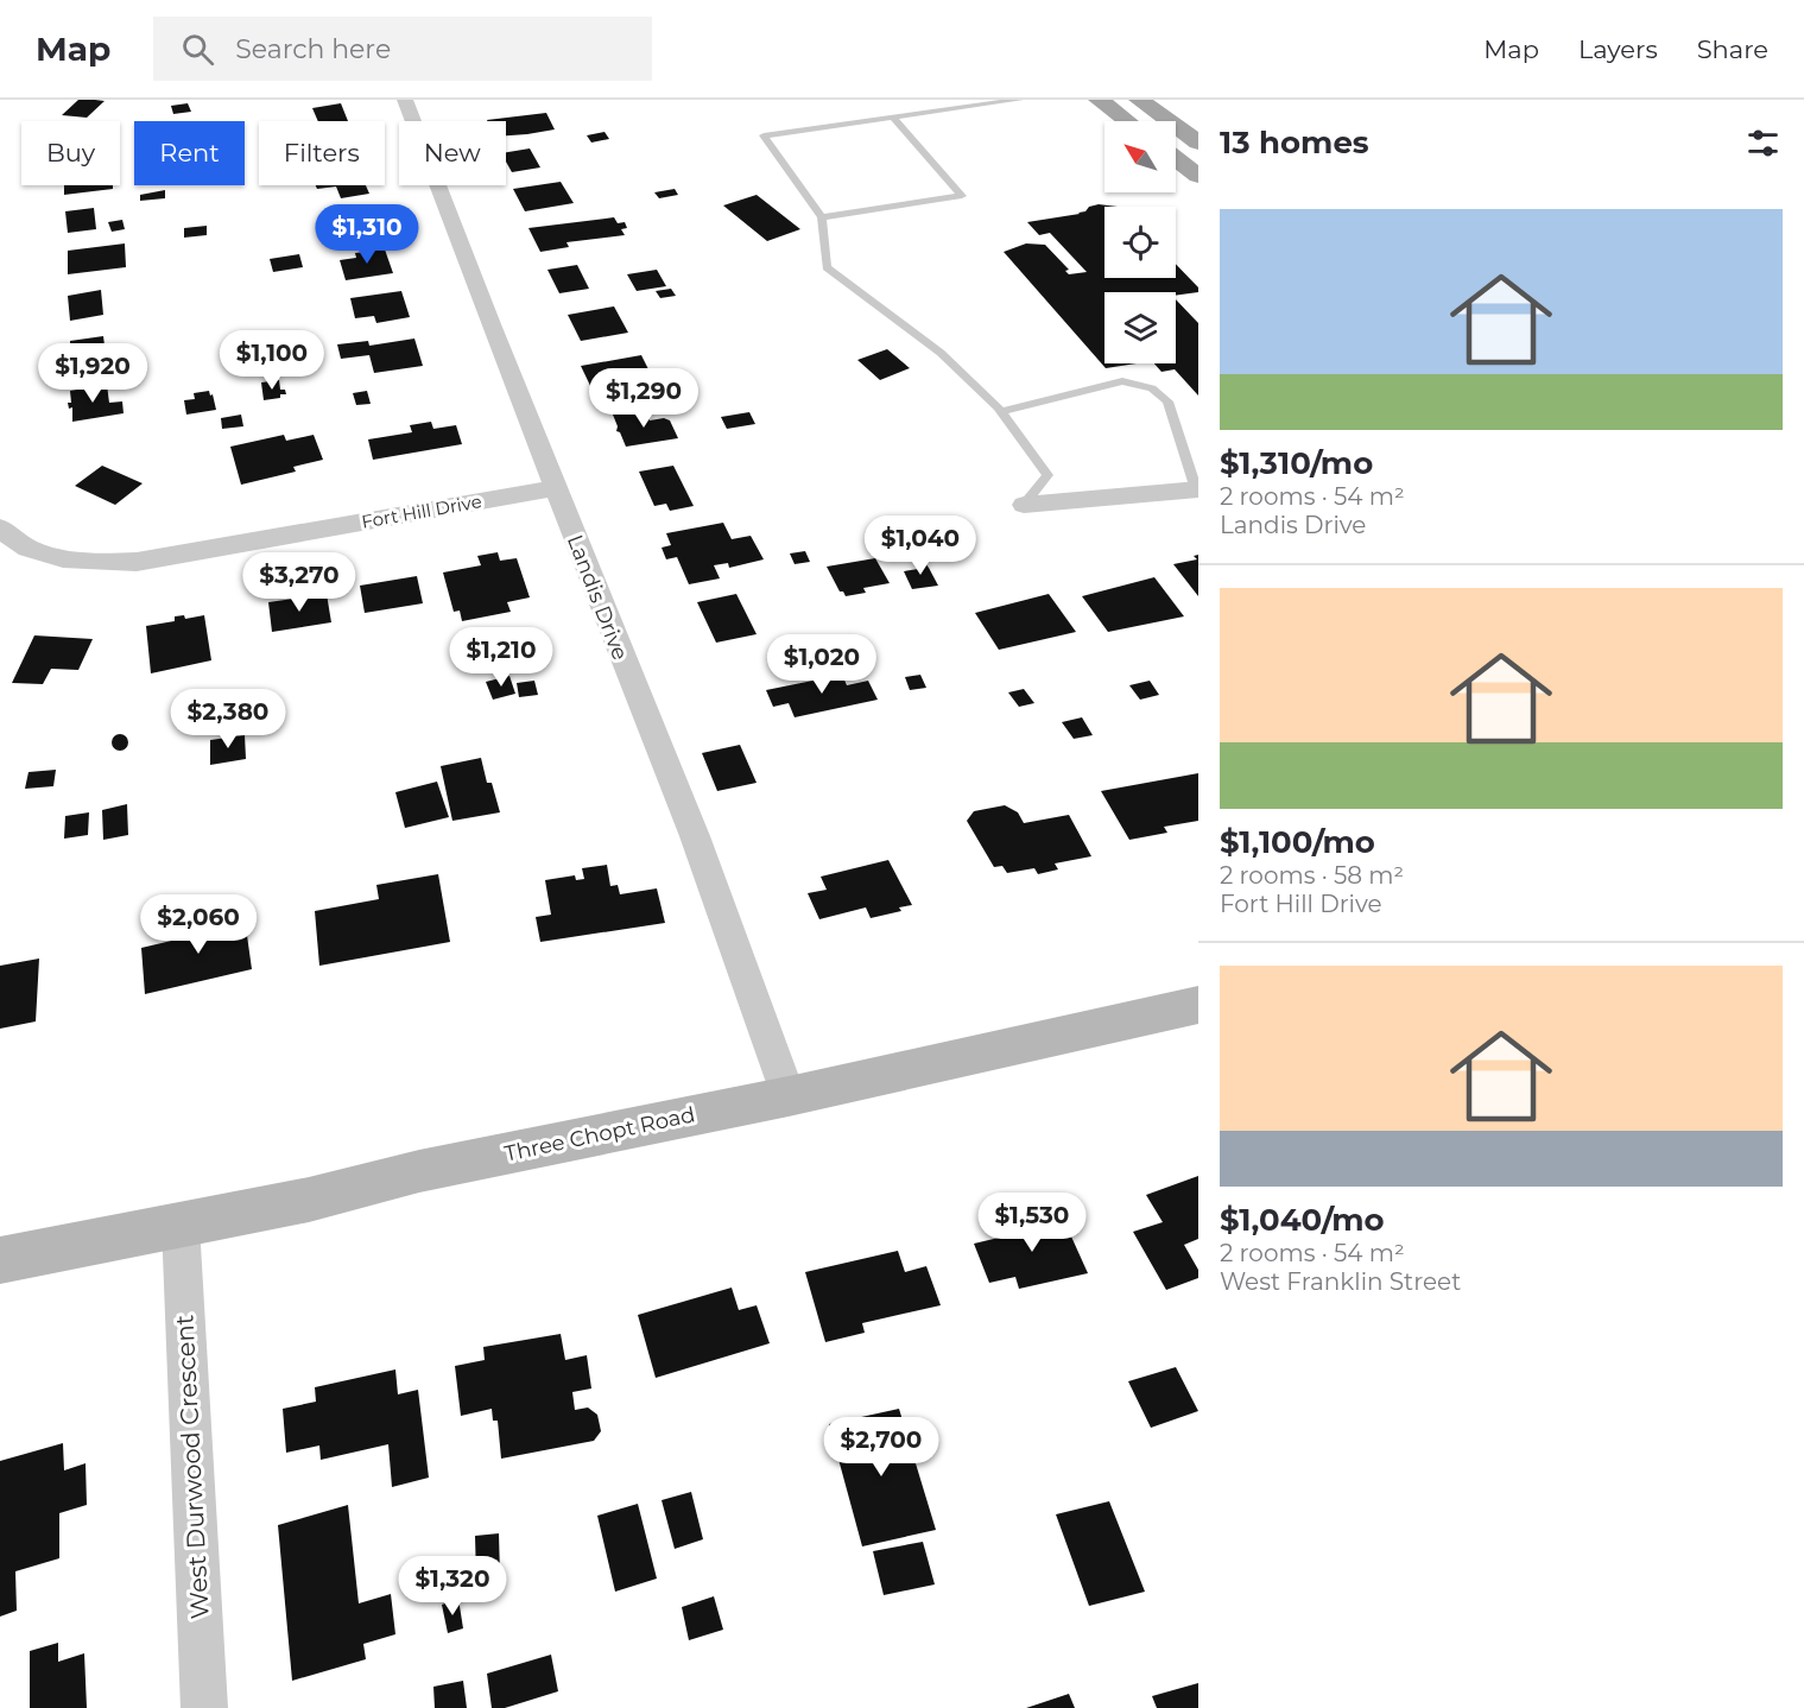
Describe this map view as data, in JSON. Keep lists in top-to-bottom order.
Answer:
{
  "streets": {
    "main road": ["Three Chopt Road"],
    "street": ["Fort Hill Drive", "Landis Drive", "West Durwood Crescent"]
  },
  "crossings": [
    ["Fort Hill Drive", "Landis Drive"],
    ["Landis Drive", "Three Chopt Road"],
    ["Three Chopt Road", "West Durwood Crescent"]
  ],
  "north": "top left",
  "page": {
    "header": "Map",
    "search": "Search here",
    "nav": ["Map", "Layers", "Share"],
    "heading": "13 homes",
    "chip": [
      "Buy",
      "Rent",
      "Filters",
      "New"
    ],
    "list": [
      {
        "name": "$1,310/mo",
        "note": "2 rooms · 54 m² · Landis Drive"
      },
      {
        "name": "$1,100/mo",
        "note": "2 rooms · 58 m² · Fort Hill Drive"
      },
      {
        "name": "$1,040/mo",
        "note": "2 rooms · 54 m² · West Franklin Street"
      }
    ],
    "price": [
      "$1,310",
      "$1,100",
      "$1,920",
      "$1,290",
      "$1,040",
      "$3,270",
      "$1,210",
      "$1,020",
      "$2,380",
      "$2,060",
      "$1,530",
      "$2,700",
      "$1,320"
    ]
  }
}
